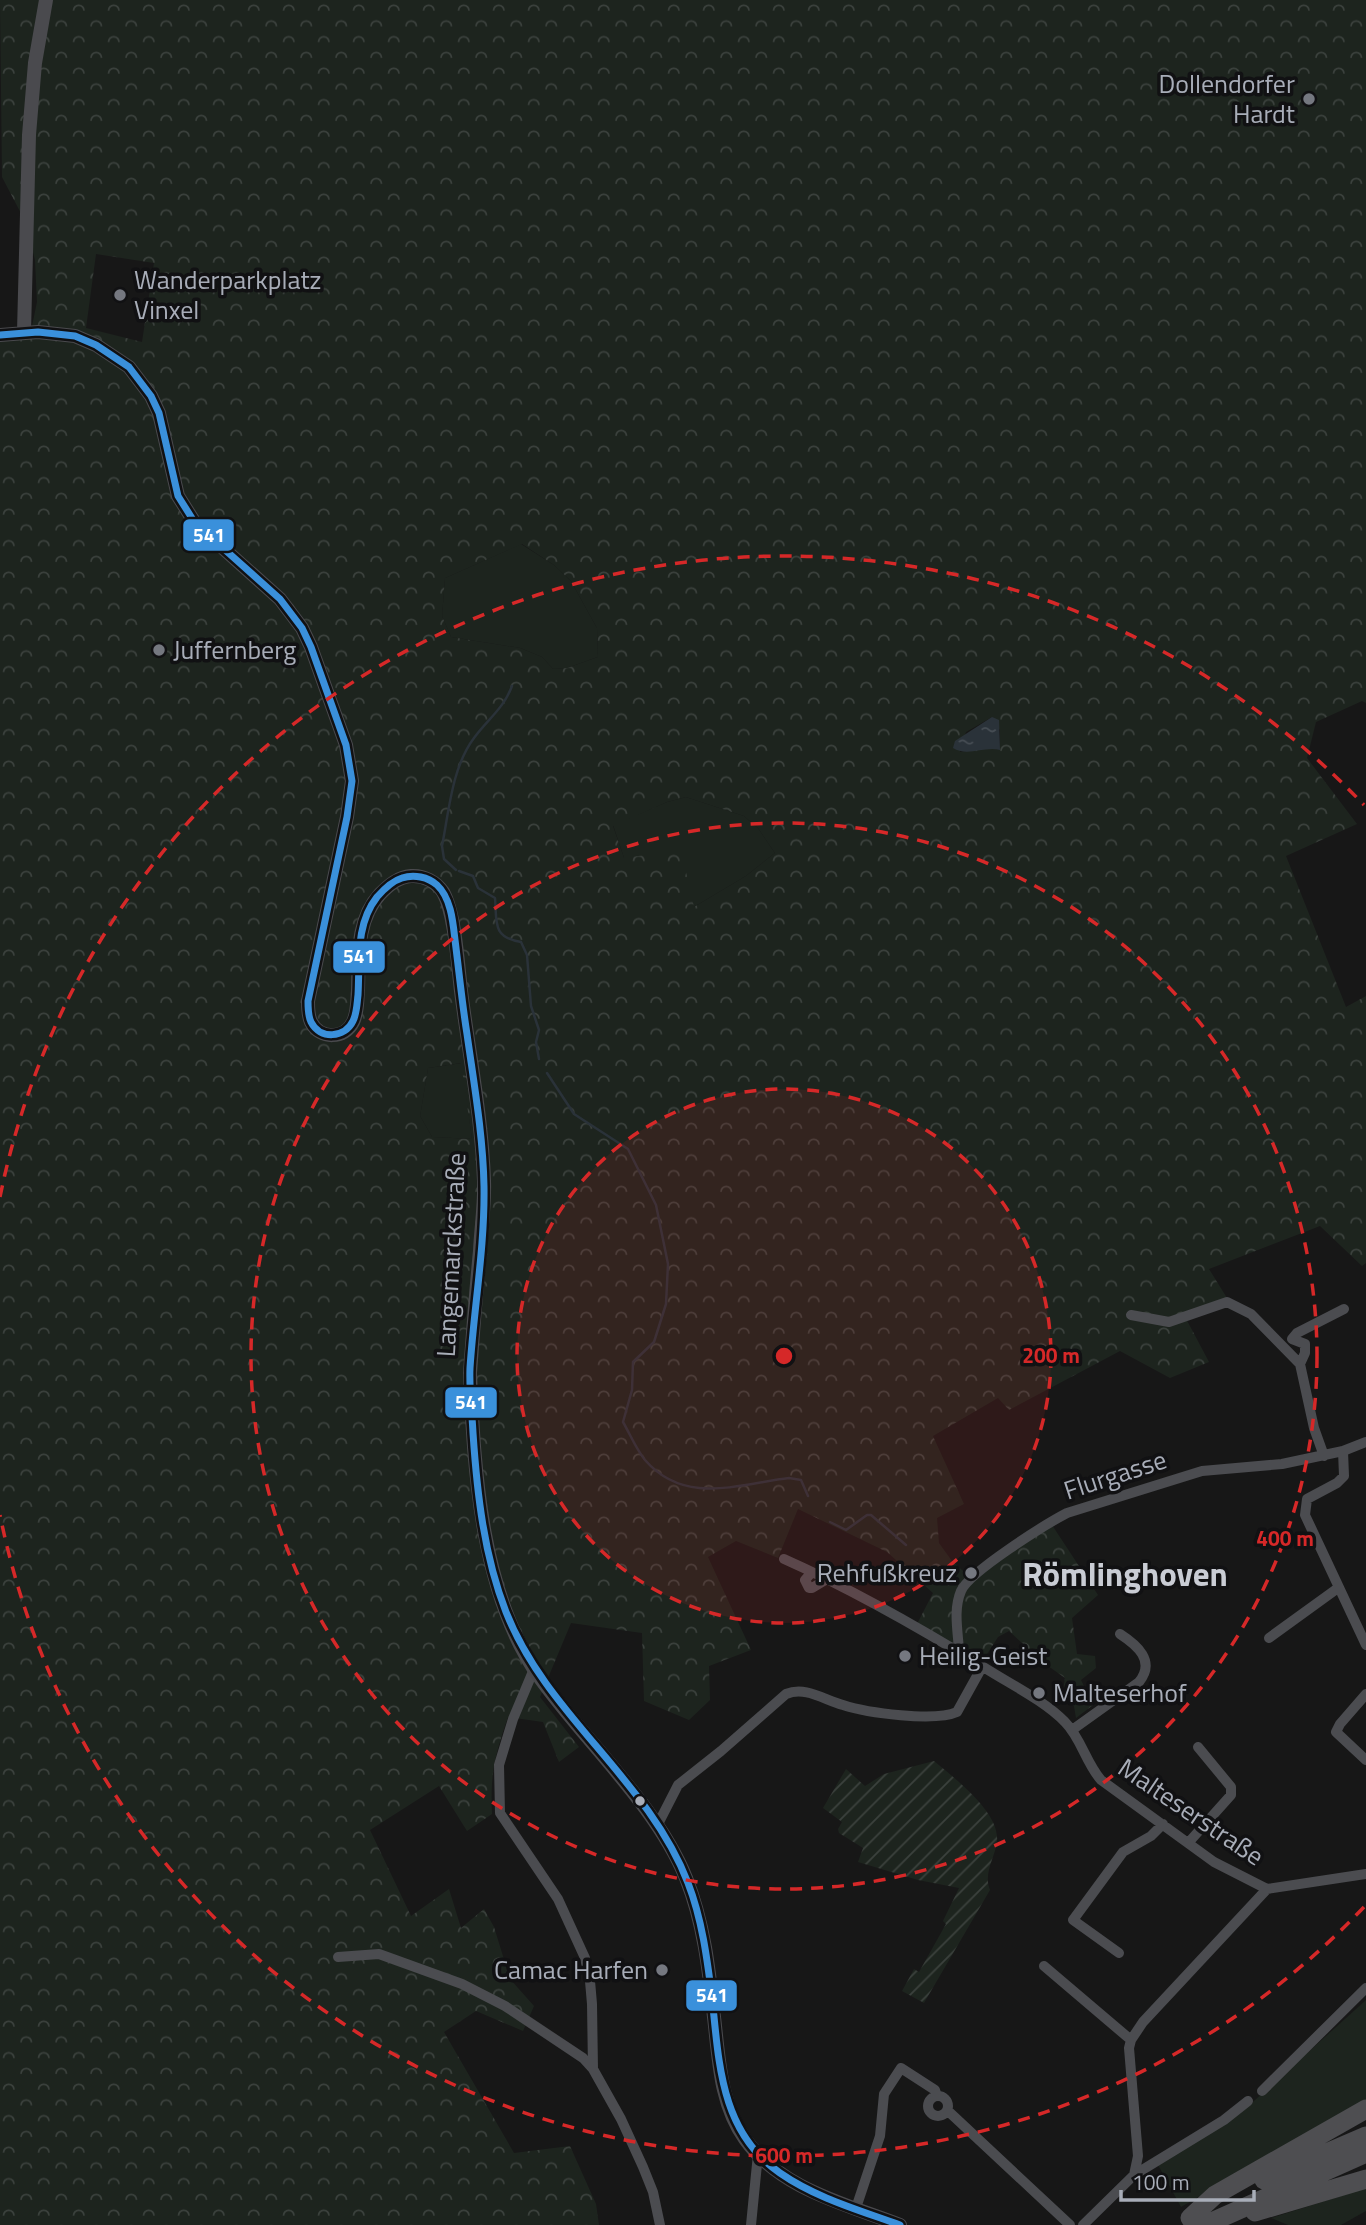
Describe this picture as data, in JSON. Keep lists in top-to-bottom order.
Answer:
{
  "streets": {
    "main road": ["Langemarckstraße"],
    "street": ["Flurgasse", "Malteserstraße"]
  },
  "crossings": [
    ["Flurgasse", "Malteserstraße"]
  ],
  "districts": ["Römlinghoven"],
  "places": [
    "Dollendorfer Hardt",
    "Wanderparkplatz Vinxel",
    "Juffernberg",
    "Rehfußkreuz",
    "Heilig-Geist",
    "Malteserhof",
    "Camac Harfen"
  ],
  "lines": ["transit line 541"],
  "scale_bar": "100 m",
  "rings": ["200 m", "400 m", "600 m"]
}
